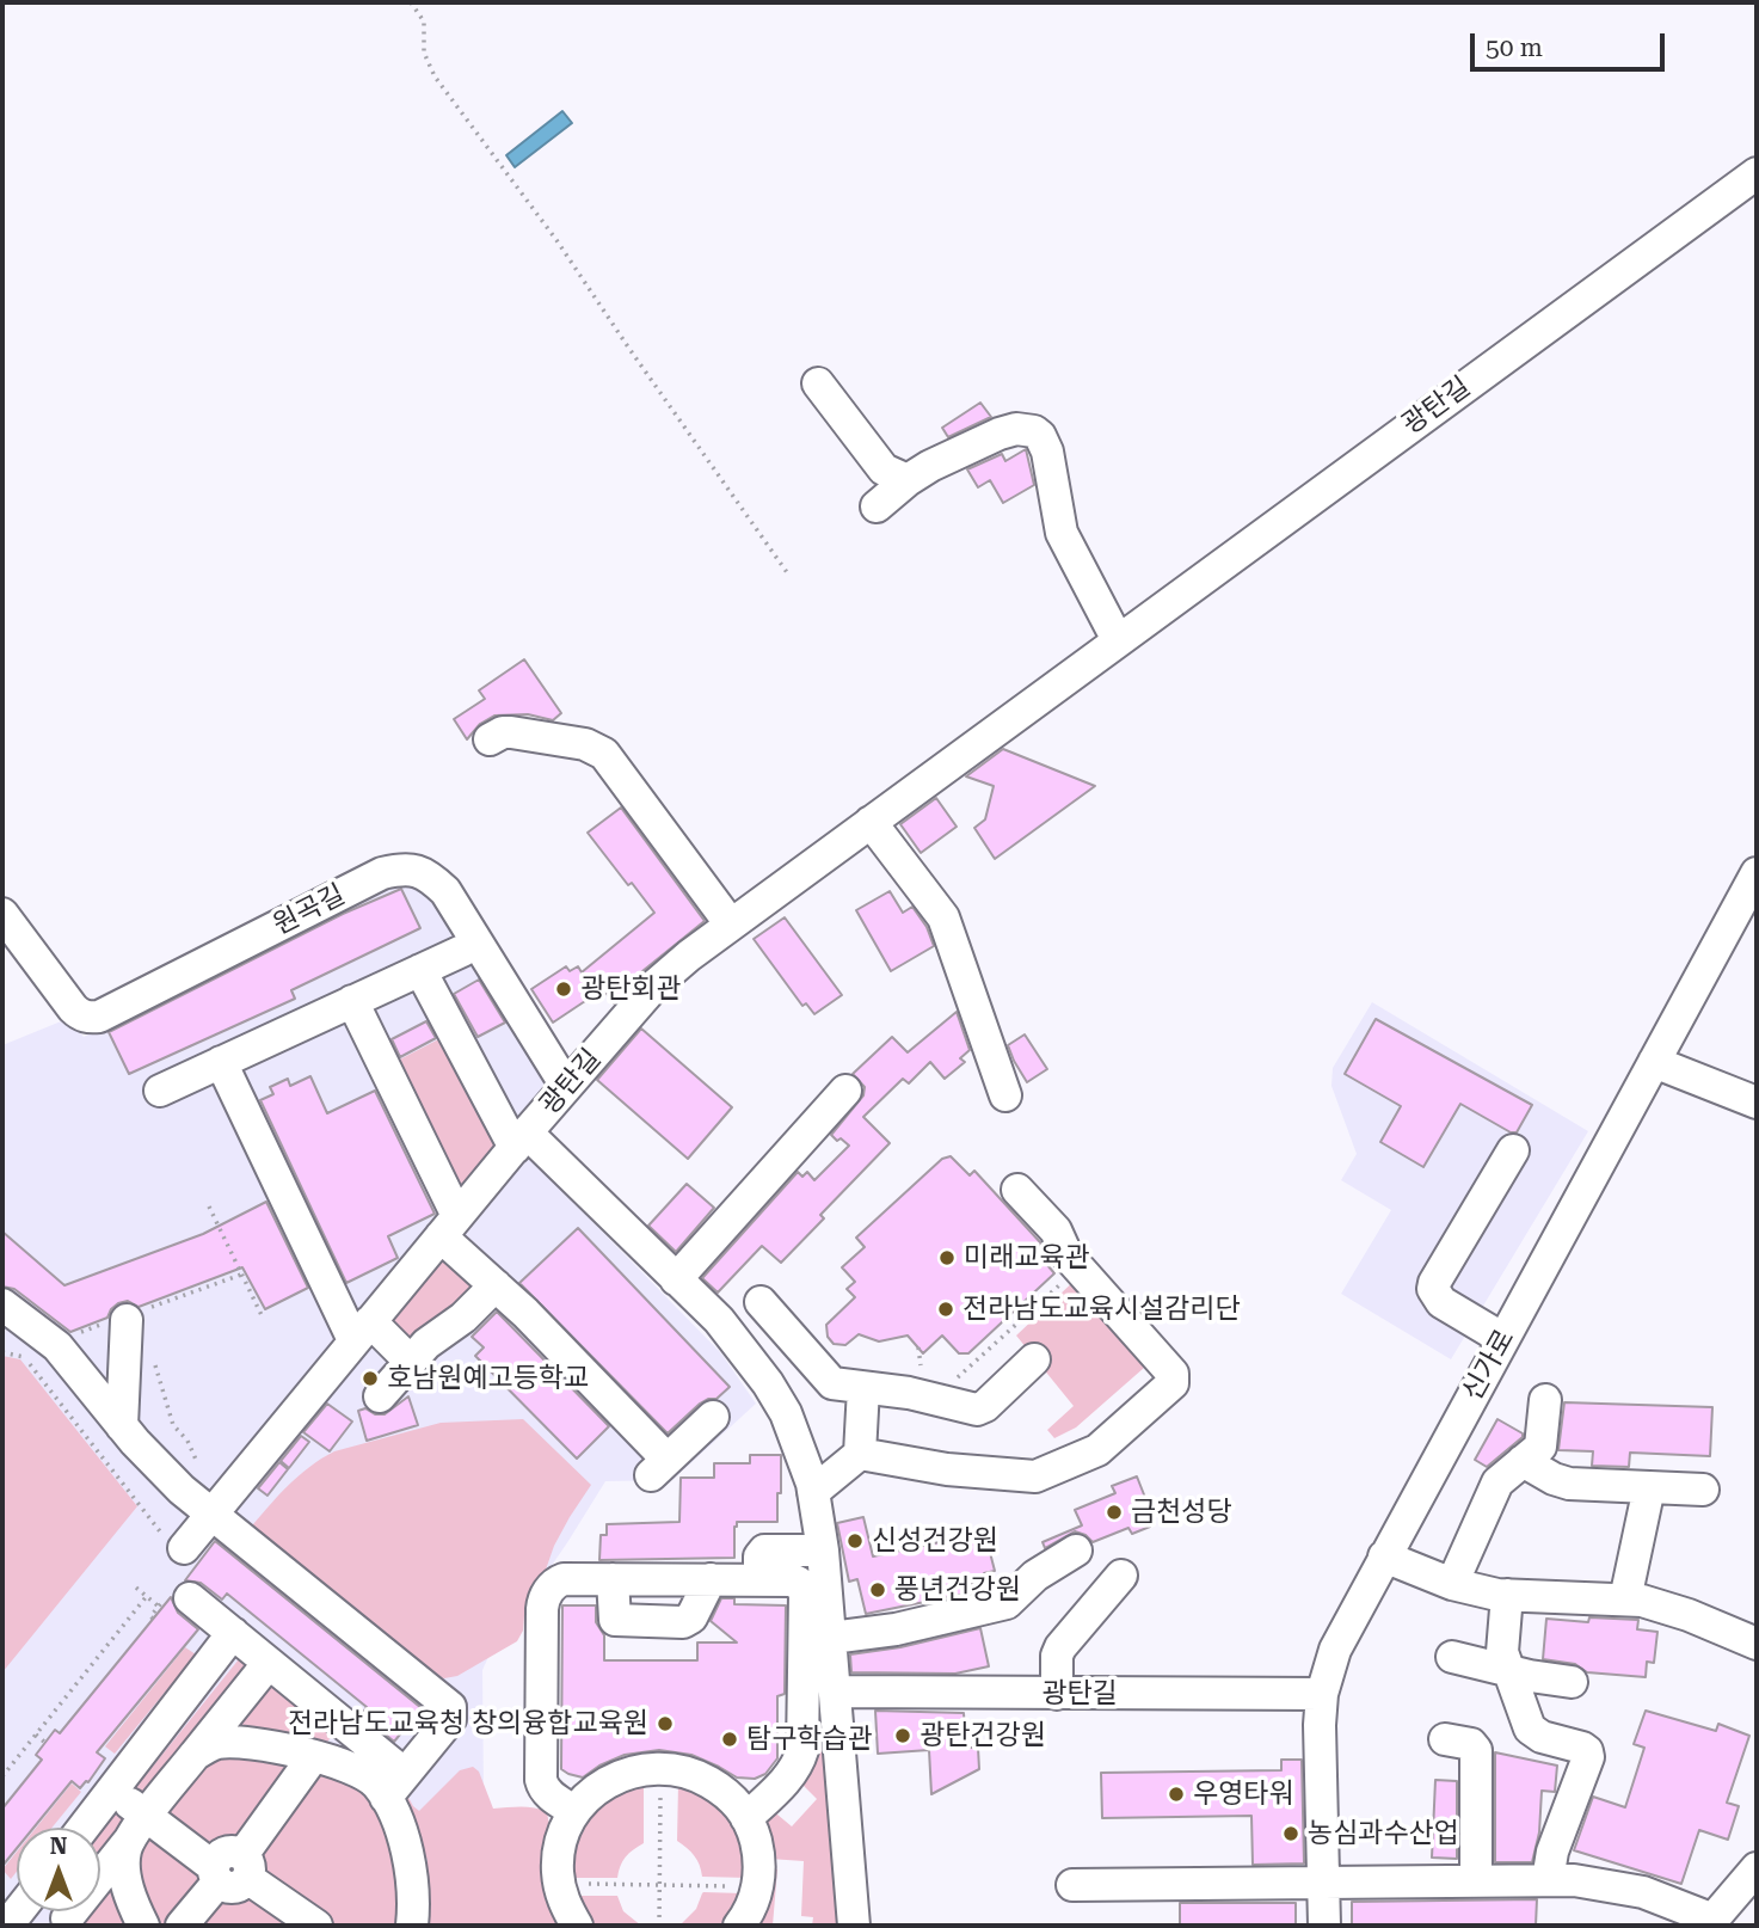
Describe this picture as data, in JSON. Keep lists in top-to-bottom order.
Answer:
{
  "streets": {
    "street": ["광탄길", "원곡길", "신가로"]
  },
  "crossings": [
    ["광탄길", "원곡길"],
    ["광탄길", "신가로"]
  ],
  "places": [
    "광탄회관",
    "미래교육관",
    "전라남도교육시설감리단",
    "호남원예고등학교",
    "금천성당",
    "신성건강원",
    "풍년건강원",
    "전라남도교육청 창의융합교육원",
    "광탄건강원",
    "탐구학습관",
    "우영타워",
    "농심과수산업"
  ],
  "scale_bar": "50 m",
  "north": "top"
}
